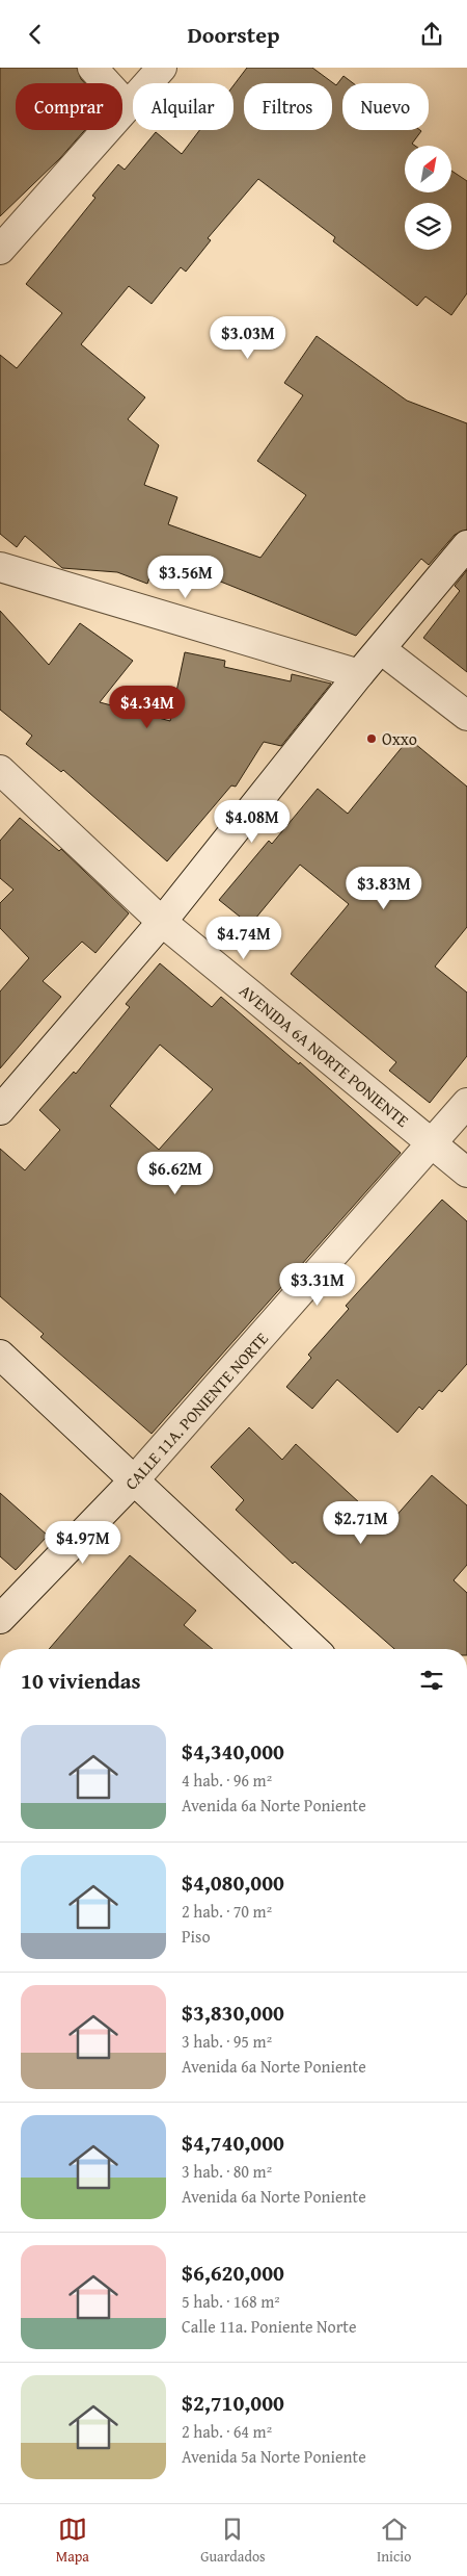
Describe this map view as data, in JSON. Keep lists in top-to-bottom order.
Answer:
{
  "streets": {
    "street": ["AVENIDA 6A NORTE PONIENTE", "CALLE 11A. PONIENTE NORTE"]
  },
  "crossings": [
    ["AVENIDA 6A NORTE PONIENTE", "CALLE 11A. PONIENTE NORTE"]
  ],
  "places": ["Oxxo"],
  "north": "top right",
  "page": {
    "header": "Doorstep",
    "chip": [
      "Comprar",
      "Alquilar",
      "Filtros",
      "Nuevo"
    ],
    "price": [
      "$3.03M",
      "$3.56M",
      "$4.34M",
      "$4.08M",
      "$3.83M",
      "$4.74M",
      "$6.62M",
      "$3.31M",
      "$2.71M",
      "$4.97M"
    ],
    "heading": "10 viviendas",
    "list": [
      {
        "name": "$4,340,000",
        "note": "4 hab. · 96 m² · Avenida 6a Norte Poniente"
      },
      {
        "name": "$4,080,000",
        "note": "2 hab. · 70 m² · Piso"
      },
      {
        "name": "$3,830,000",
        "note": "3 hab. · 95 m² · Avenida 6a Norte Poniente"
      },
      {
        "name": "$4,740,000",
        "note": "3 hab. · 80 m² · Avenida 6a Norte Poniente"
      },
      {
        "name": "$6,620,000",
        "note": "5 hab. · 168 m² · Calle 11a. Poniente Norte"
      },
      {
        "name": "$2,710,000",
        "note": "2 hab. · 64 m² · Avenida 5a Norte Poniente"
      }
    ],
    "tabs": ["Mapa", "Guardados", "Inicio"]
  }
}
